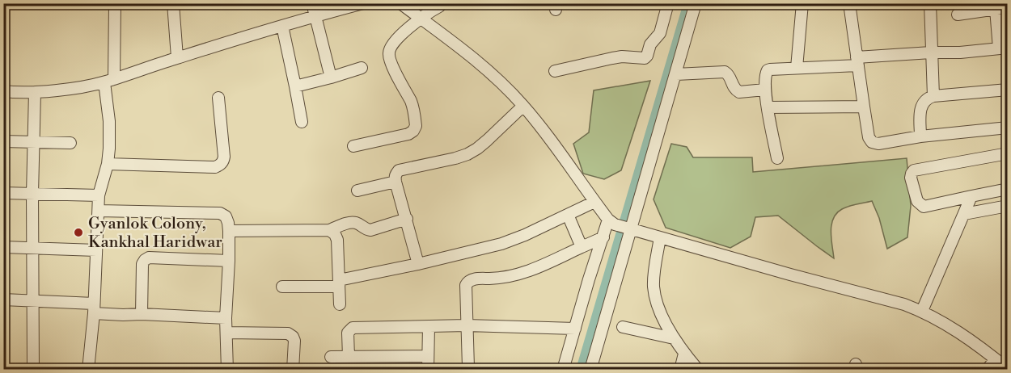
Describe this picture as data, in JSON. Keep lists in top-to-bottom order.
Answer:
{
  "places": ["Gyanlok Colony, Kankhal Haridwar"]
}
